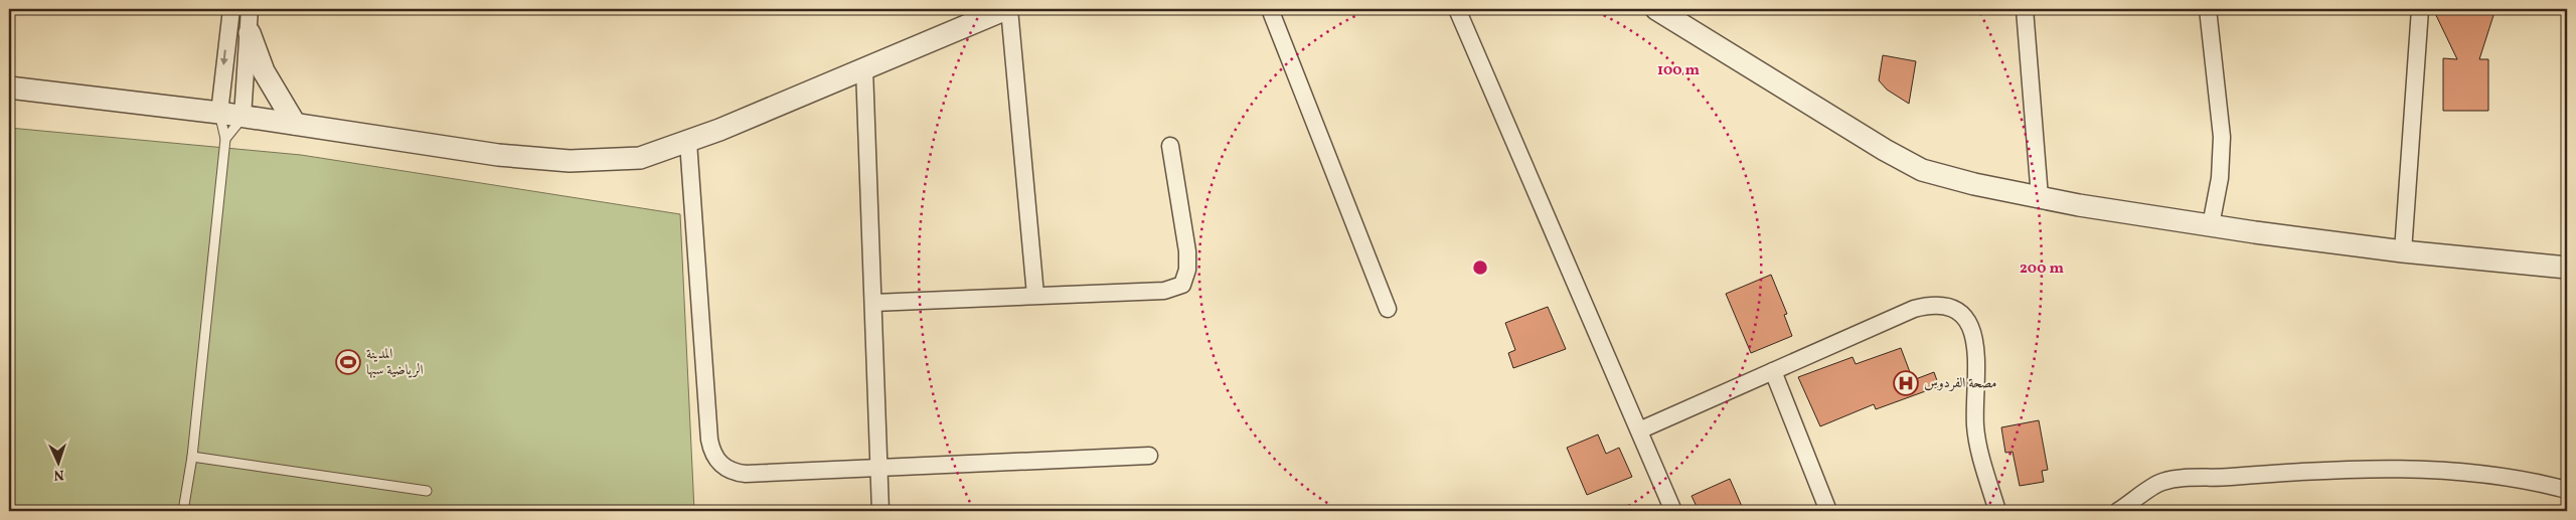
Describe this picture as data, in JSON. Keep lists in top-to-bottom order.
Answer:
{
  "places": {
    "sports": ["المدينة الرياضية سبها"],
    "hospital": ["مصحة الفردوس"]
  },
  "north": "bottom",
  "rings": ["100 m", "200 m"]
}
